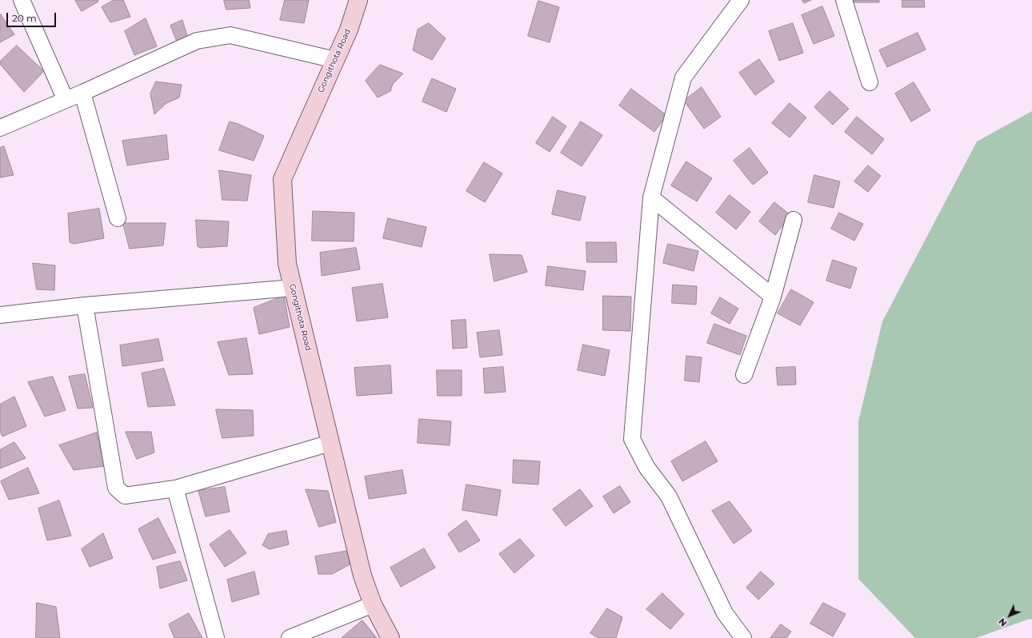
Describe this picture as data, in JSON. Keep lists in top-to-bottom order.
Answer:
{
  "streets": {
    "street": ["Gongithota Road"]
  },
  "scale_bar": "20 m",
  "north": "bottom left"
}
